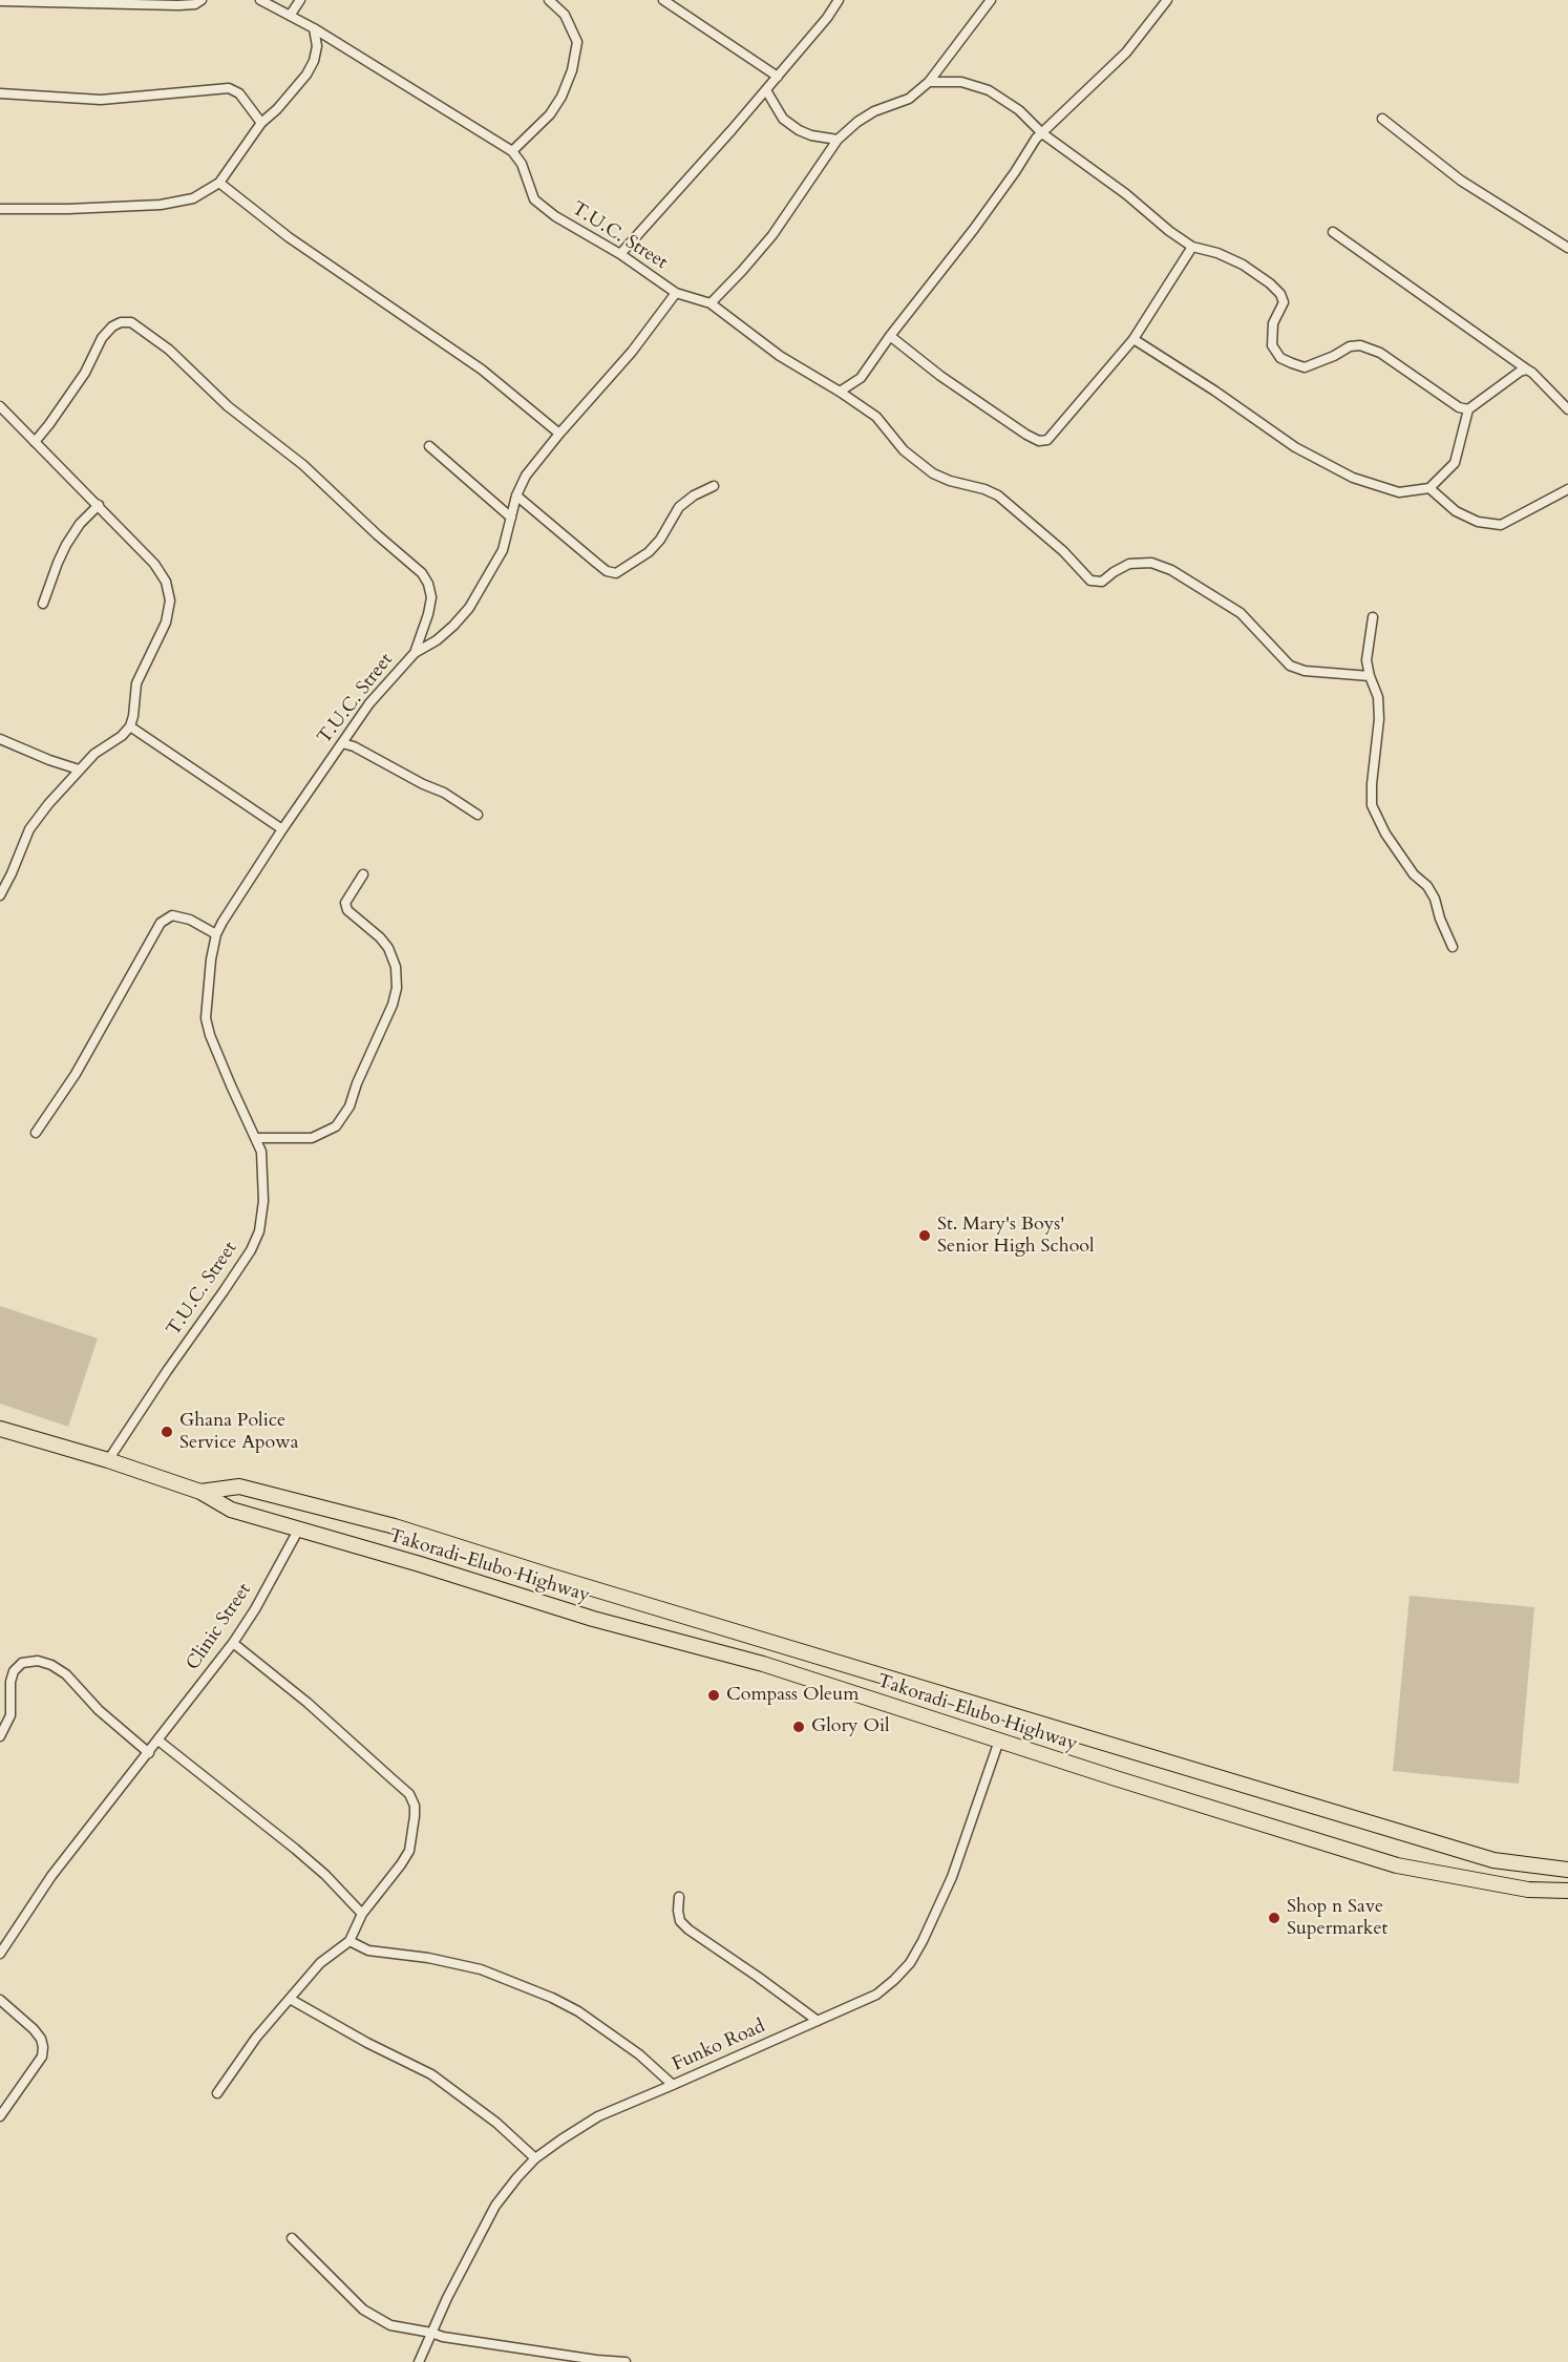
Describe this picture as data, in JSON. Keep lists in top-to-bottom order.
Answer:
{
  "streets": {
    "highway": ["Takoradi-Elubo Highway"],
    "street": ["T.U.C. Street", "Clinic Street", "Funko Road"]
  },
  "crossings": [
    ["T.U.C. Street", "Takoradi-Elubo Highway"],
    ["Takoradi-Elubo Highway", "Clinic Street"],
    ["Takoradi-Elubo Highway", "Funko Road"]
  ],
  "places": [
    "St. Mary's Boys' Senior High School",
    "Ghana Police Service Apowa",
    "Compass Oleum",
    "Glory Oil",
    "Shop n Save Supermarket"
  ]
}
